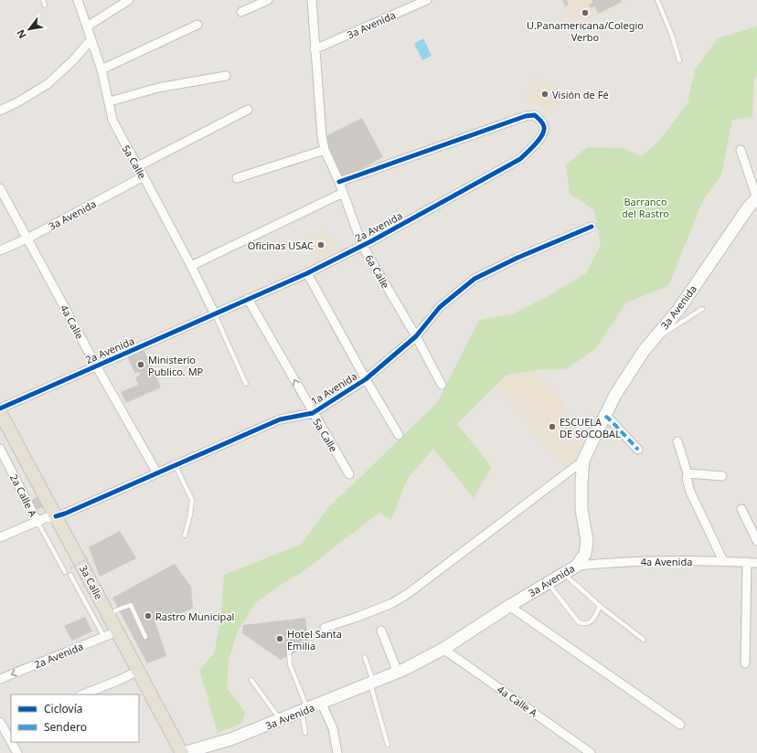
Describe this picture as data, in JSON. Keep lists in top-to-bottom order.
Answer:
{
  "streets": {
    "main road": ["3a Avenida", "3a Calle"],
    "street": [
      "5a Calle",
      "2a Avenida",
      "6a Calle",
      "4a Calle",
      "1a Avenida",
      "2a Calle A",
      "4a Avenida",
      "4a Calle A"
    ]
  },
  "crossings": [
    ["3a Avenida", "5a Calle"],
    ["3a Avenida", "6a Calle"],
    ["3a Avenida", "4a Calle"],
    ["3a Avenida", "4a Avenida"],
    ["3a Avenida", "3a Calle"],
    ["3a Avenida", "4a Calle A"],
    ["5a Calle", "2a Avenida"],
    ["5a Calle", "1a Avenida"],
    ["2a Avenida", "6a Calle"],
    ["2a Avenida", "4a Calle"],
    ["2a Avenida", "3a Calle"],
    ["6a Calle", "1a Avenida"],
    ["4a Calle", "1a Avenida"],
    ["1a Avenida", "2a Calle A"],
    ["1a Avenida", "3a Calle"]
  ],
  "parks": ["Barranco del Rastro"],
  "places": [
    "U.Panamericana/Colegio Verbo",
    "Visión de Fé",
    "Oficinas USAC",
    "Ministerio Publico. MP",
    "ESCUELA DE SOCOBAL",
    "Rastro Municipal",
    "Hotel Santa Emilia"
  ],
  "legend": ["Ciclovía", "Sendero"],
  "north": "bottom left"
}
